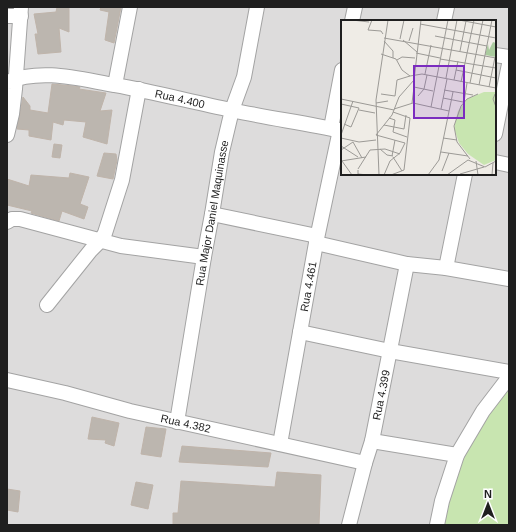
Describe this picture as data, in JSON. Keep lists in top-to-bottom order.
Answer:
{
  "streets": {
    "street": [
      "Rua 4.400",
      "Rua Major Daniel Maquinasse",
      "Rua 4.461",
      "Rua 4.399",
      "Rua 4.382"
    ]
  },
  "crossings": [
    ["Rua 4.400", "Rua Major Daniel Maquinasse"],
    ["Rua 4.400", "Rua 4.461"],
    ["Rua Major Daniel Maquinasse", "Rua 4.382"],
    ["Rua 4.461", "Rua 4.382"],
    ["Rua 4.399", "Rua 4.382"]
  ],
  "north": "top"
}
